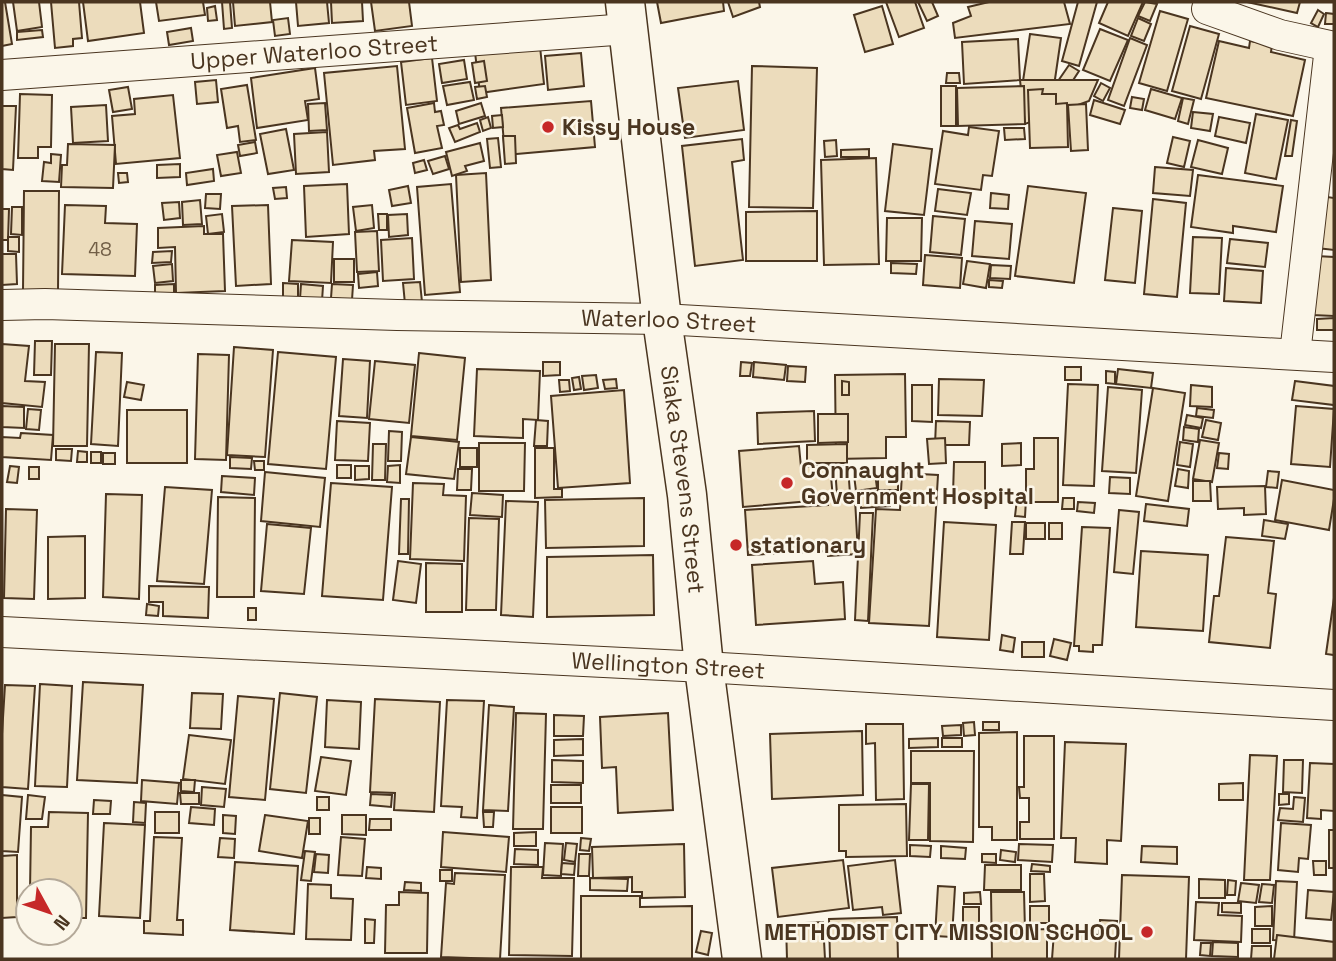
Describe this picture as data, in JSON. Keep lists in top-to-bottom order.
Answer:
{
  "streets": {
    "main road": ["Siaka Stevens Street"],
    "street": ["Upper Waterloo Street", "Waterloo Street", "Wellington Street"]
  },
  "crossings": [
    ["Upper Waterloo Street", "Siaka Stevens Street"],
    ["Waterloo Street", "Siaka Stevens Street"],
    ["Siaka Stevens Street", "Wellington Street"]
  ],
  "places": [
    "Kissy House",
    "Connaught Government Hospital",
    "stationary",
    "METHODIST CITY MISSION SCHOOL"
  ],
  "house_numbers": ["48"],
  "north": "bottom right"
}
